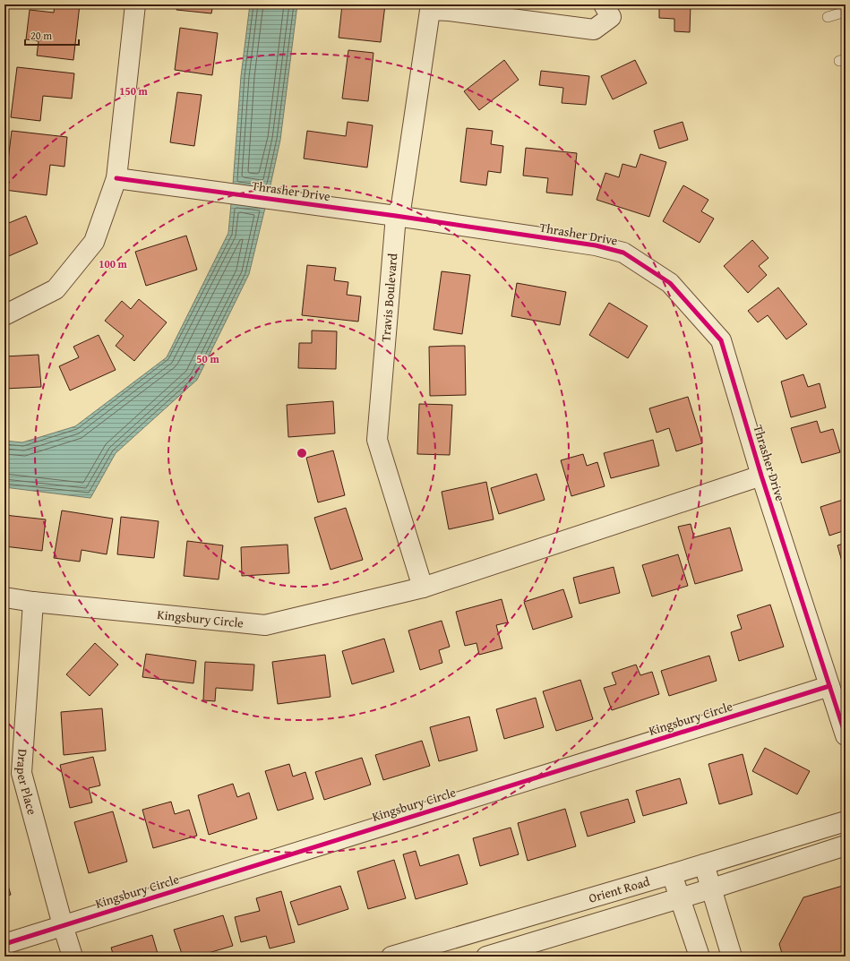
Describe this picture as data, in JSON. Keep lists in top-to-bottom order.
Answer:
{
  "streets": {
    "street": [
      "Thrasher Drive",
      "Travis Boulevard",
      "Kingsbury Circle",
      "Draper Place",
      "Orient Road"
    ]
  },
  "crossings": [
    ["Thrasher Drive", "Travis Boulevard"],
    ["Thrasher Drive", "Kingsbury Circle"],
    ["Travis Boulevard", "Kingsbury Circle"],
    ["Kingsbury Circle", "Draper Place"]
  ],
  "scale_bar": "20 m",
  "rings": ["150 m", "100 m", "50 m"]
}
